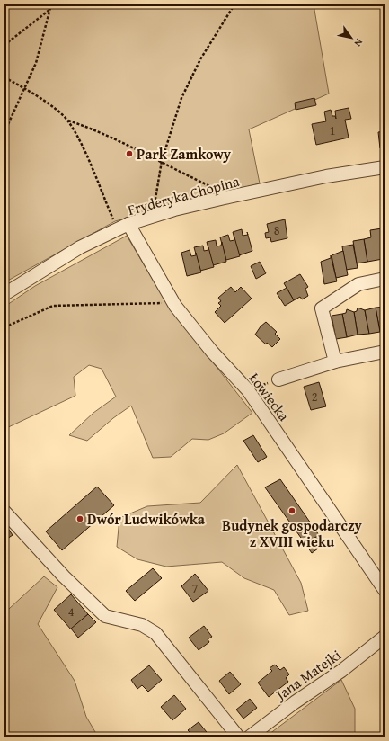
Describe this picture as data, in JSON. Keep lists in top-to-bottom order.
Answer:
{
  "streets": {
    "street": ["Fryderyka Chopina", "Łowiecka", "Jana Matejki"]
  },
  "crossings": [
    ["Fryderyka Chopina", "Łowiecka"]
  ],
  "places": ["Park Zamkowy", "Budynek gospodarczy z XVIII wieku", "Dwór Ludwikówka"],
  "house_numbers": [
    "1",
    "8",
    "2",
    "7",
    "4"
  ],
  "north": "bottom right"
}
